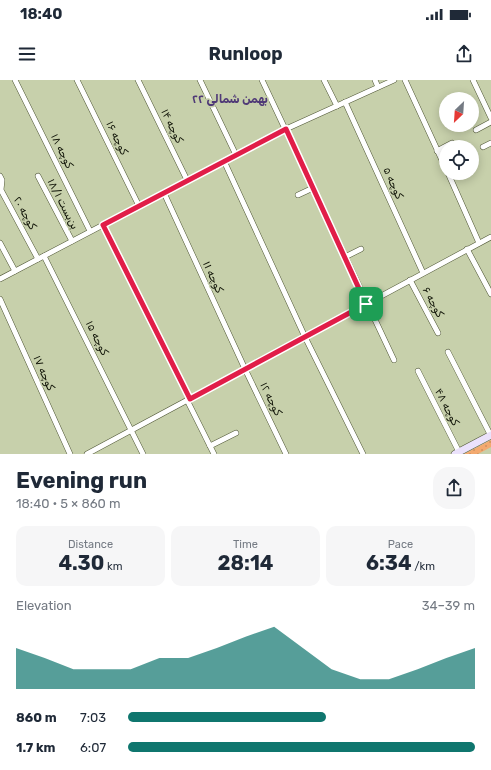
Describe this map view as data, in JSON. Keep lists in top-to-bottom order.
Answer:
{
  "streets": {
    "street": [
      "کوچه ۱۴",
      "کوچه ۱۶",
      "کوچه ۱۸",
      "کوچه ۵",
      "بن‌بست ۱۸/۱",
      "کوچه ۲۰",
      "کوچه ۱۱",
      "کوچه ۶",
      "کوچه ۱۵",
      "کوچه ۱۷",
      "کوچه ۱۲",
      "کوچه ۴۸"
    ]
  },
  "crossings": [
    ["کوچه ۲۰", "کوچه ۱۵"],
    ["کوچه ۱۱", "کوچه ۱۲"]
  ],
  "districts": ["۲۲ بهمن شمالی"],
  "north": "bottom left",
  "page": {
    "status": "18:40",
    "header": "Runloop",
    "heading": ["Evening run", "18:40 · 5 × 860 m"],
    "stats": [
      ["Distance", "4.30 km"],
      ["Time", "28:14"],
      ["Pace", "6:34 /km"]
    ],
    "chart": ["Elevation", "34–39 m"],
    "list": [
      {
        "name": "860 m",
        "note": "7:03"
      },
      {
        "name": "1.7 km",
        "note": "6:07"
      }
    ]
  }
}
